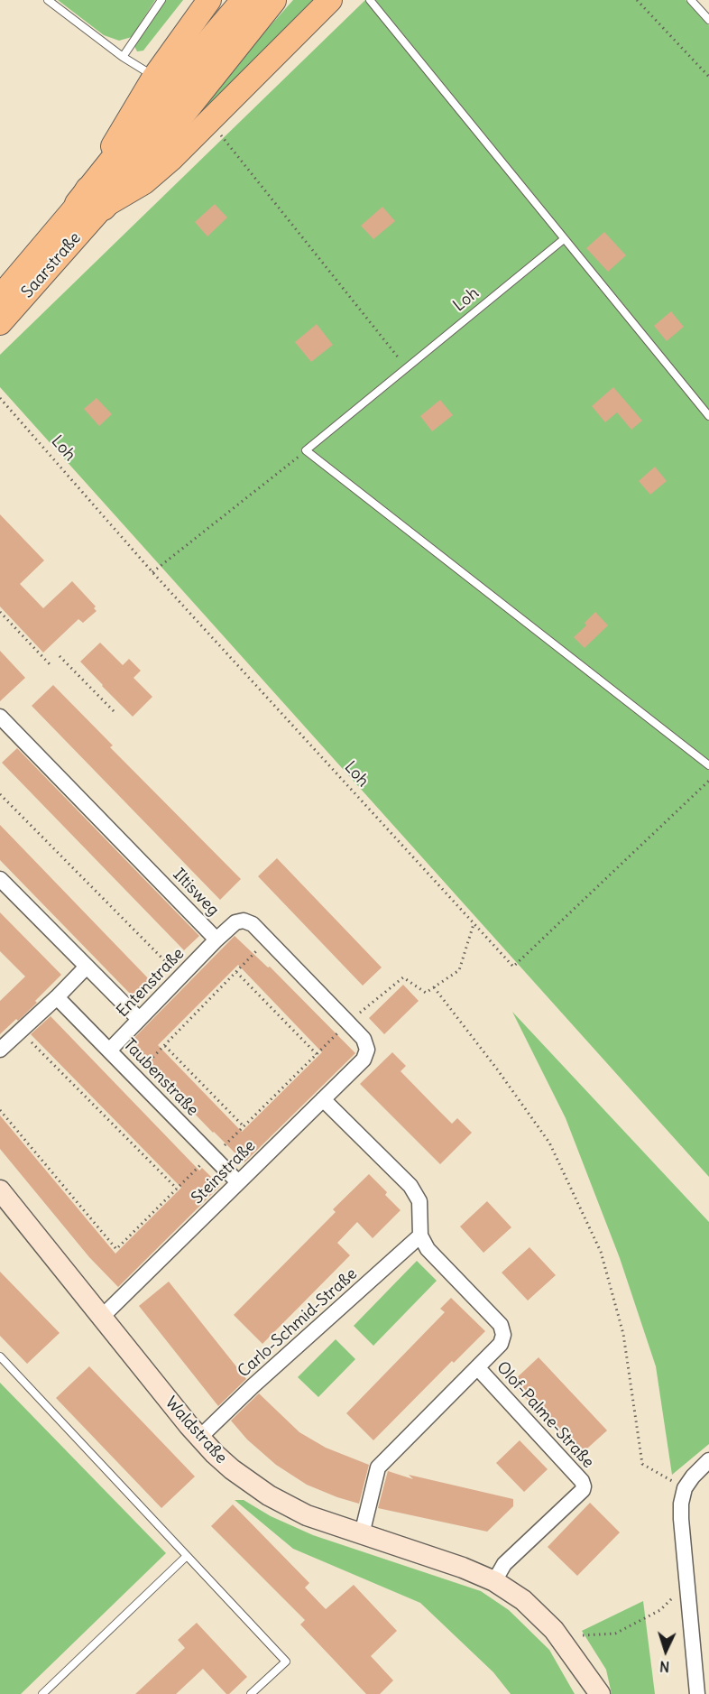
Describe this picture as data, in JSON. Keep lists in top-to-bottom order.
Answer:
{
  "streets": {
    "main road": ["Saarstraße"],
    "street": [
      "Iltisweg",
      "Entenstraße",
      "Taubenstraße",
      "Steinstraße",
      "Carlo-Schmid-Straße",
      "Olof-Palme-Straße",
      "Waldstraße"
    ],
    "lane": ["Loh"]
  },
  "crossings": [
    ["Iltisweg", "Entenstraße"],
    ["Iltisweg", "Steinstraße"],
    ["Entenstraße", "Taubenstraße"],
    ["Taubenstraße", "Steinstraße"],
    ["Steinstraße", "Waldstraße"],
    ["Carlo-Schmid-Straße", "Waldstraße"],
    ["Olof-Palme-Straße", "Waldstraße"]
  ],
  "north": "bottom"
}
